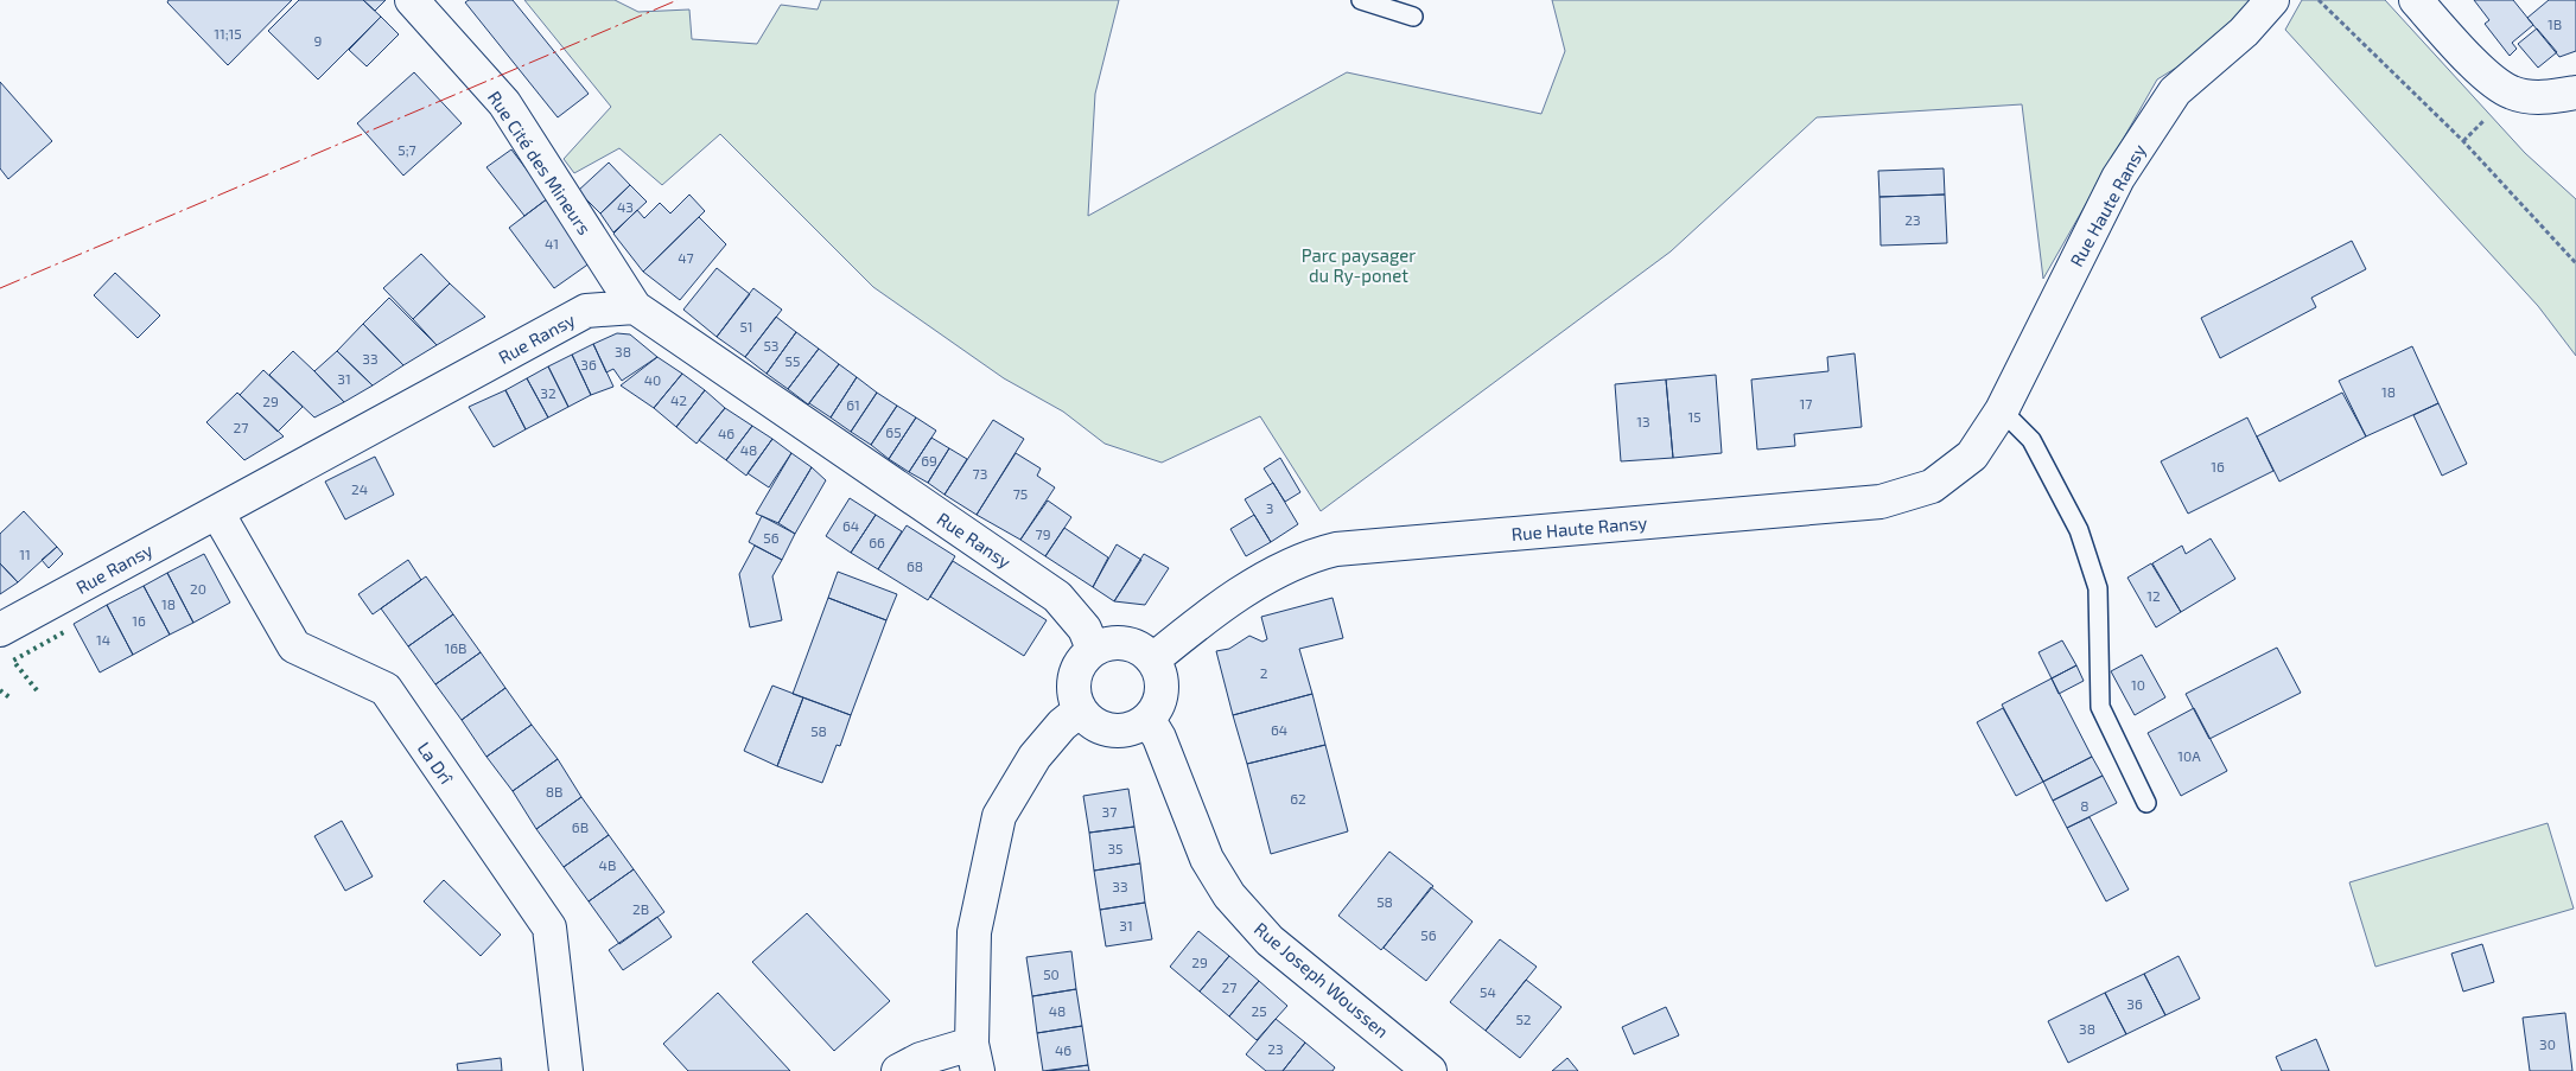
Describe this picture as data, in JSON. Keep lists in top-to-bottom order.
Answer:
{
  "streets": {
    "street": [
      "Rue Cité des Mineurs",
      "Rue Haute Ransy",
      "Rue Ransy",
      "La Drî",
      "Rue Joseph Woussen"
    ]
  },
  "crossings": [
    ["Rue Cité des Mineurs", "Rue Ransy"],
    ["Rue Haute Ransy", "Rue Ransy"],
    ["Rue Haute Ransy", "Rue Joseph Woussen"],
    ["Rue Ransy", "La Drî"],
    ["Rue Ransy", "Rue Joseph Woussen"]
  ],
  "parks": ["Parc paysager du Ry-ponet"],
  "house_numbers": [
    "1B",
    "11;15",
    "9",
    "5;7",
    "43",
    "23",
    "41",
    "47",
    "51",
    "53",
    "38",
    "33",
    "55",
    "36",
    "31",
    "40",
    "18",
    "32",
    "42",
    "29",
    "17",
    "61",
    "15",
    "13",
    "27",
    "65",
    "46",
    "48",
    "69",
    "16",
    "73",
    "24",
    "75",
    "3",
    "64",
    "79",
    "56",
    "66",
    "11",
    "68",
    "20",
    "12",
    "18",
    "16",
    "14",
    "16B",
    "2",
    "10",
    "64",
    "58",
    "10A",
    "8B",
    "62",
    "8",
    "37",
    "6B",
    "35",
    "4B",
    "33",
    "58",
    "2B",
    "31",
    "56",
    "29",
    "50",
    "27",
    "54",
    "36",
    "48",
    "25",
    "52",
    "38",
    "30",
    "23",
    "46"
  ]
}
